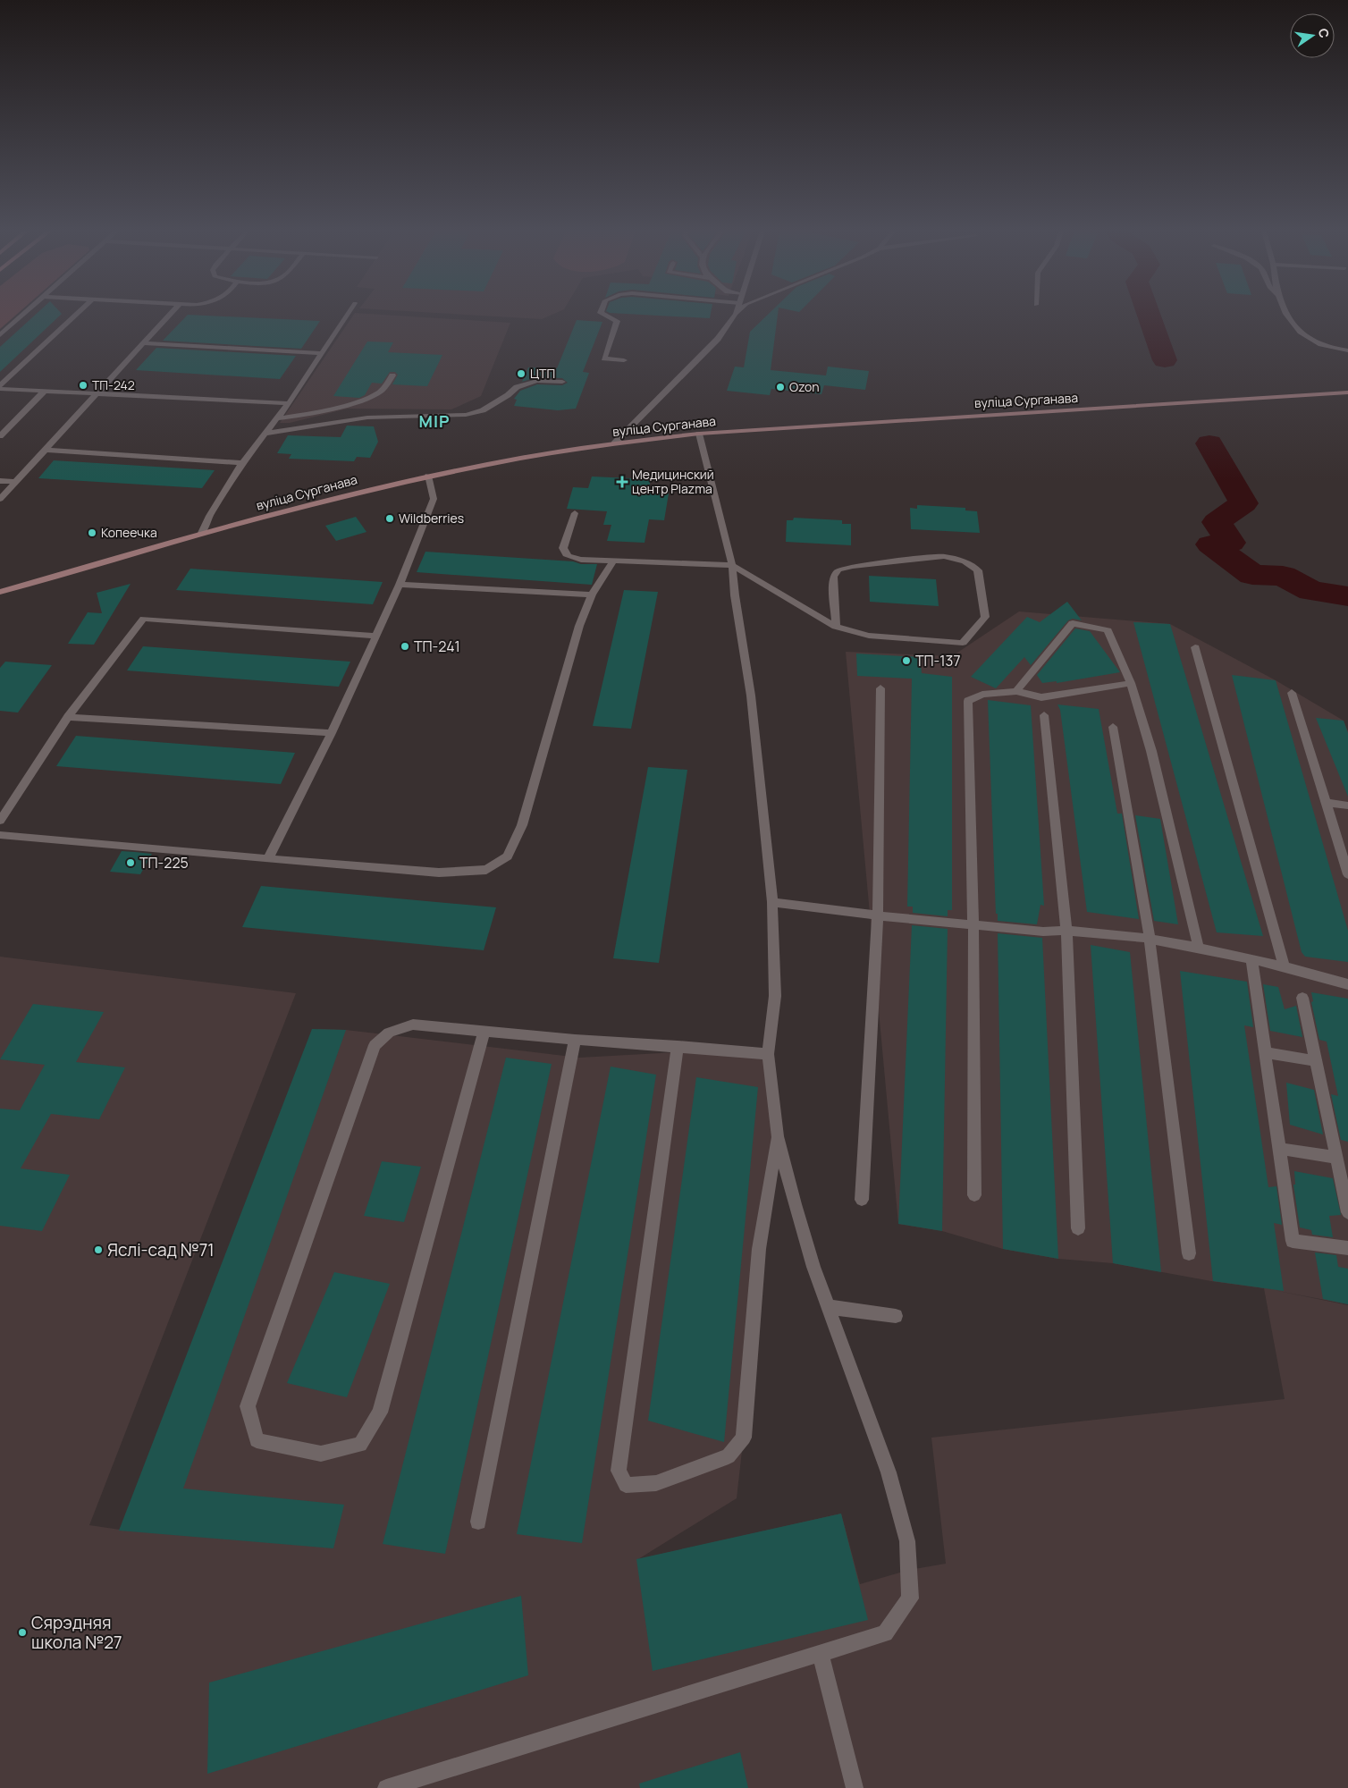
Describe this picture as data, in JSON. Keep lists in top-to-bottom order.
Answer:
{
  "streets": {
    "main road": ["вуліца Сурганава"]
  },
  "districts": ["МІР"],
  "places": {
    "other": [
      "ЦТП",
      "ТП-242",
      "Ozon",
      "Wildberries",
      "Копеечка",
      "ТП-241",
      "ТП-137",
      "ТП-225",
      "Яслі-сад №71",
      "Сярэдняя школа №27"
    ],
    "health": ["Медицинский центр Plazma"]
  },
  "north": "right"
}
